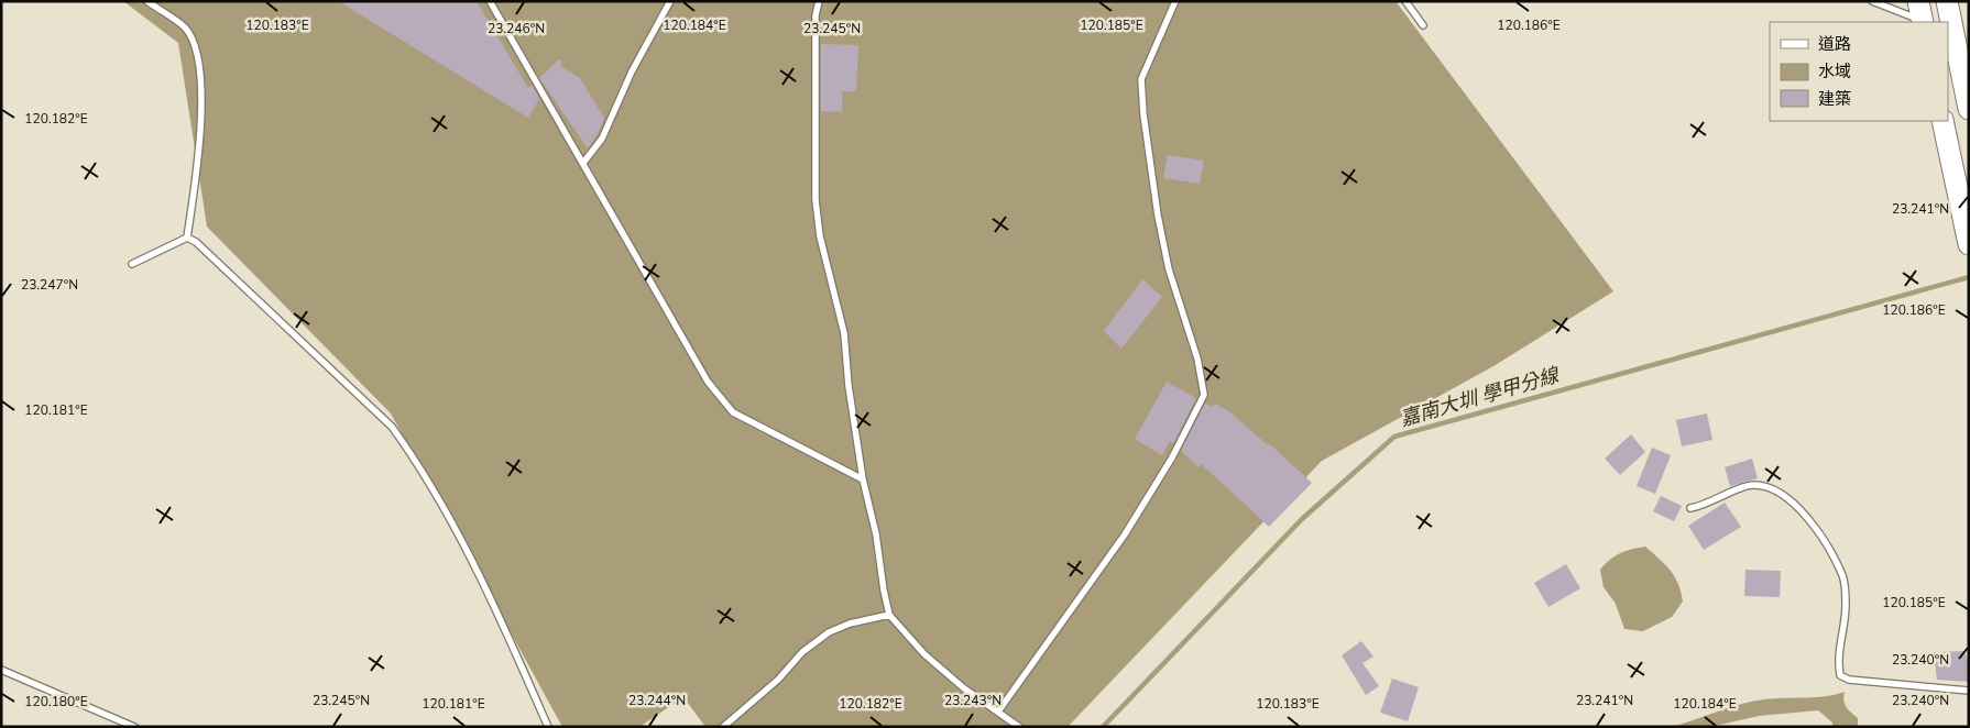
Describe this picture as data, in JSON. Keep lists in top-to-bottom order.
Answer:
{
  "water": ["嘉南大圳 學甲分線"],
  "legend": ["道路", "水域", "建築"],
  "coordinates": [
    "120.183°E",
    "120.184°E",
    "120.185°E",
    "120.186°E",
    "23.246°N",
    "23.245°N",
    "120.182°E",
    "23.241°N",
    "23.247°N",
    "120.181°E",
    "23.240°N",
    "23.244°N",
    "23.243°N",
    "120.180°E"
  ]
}
